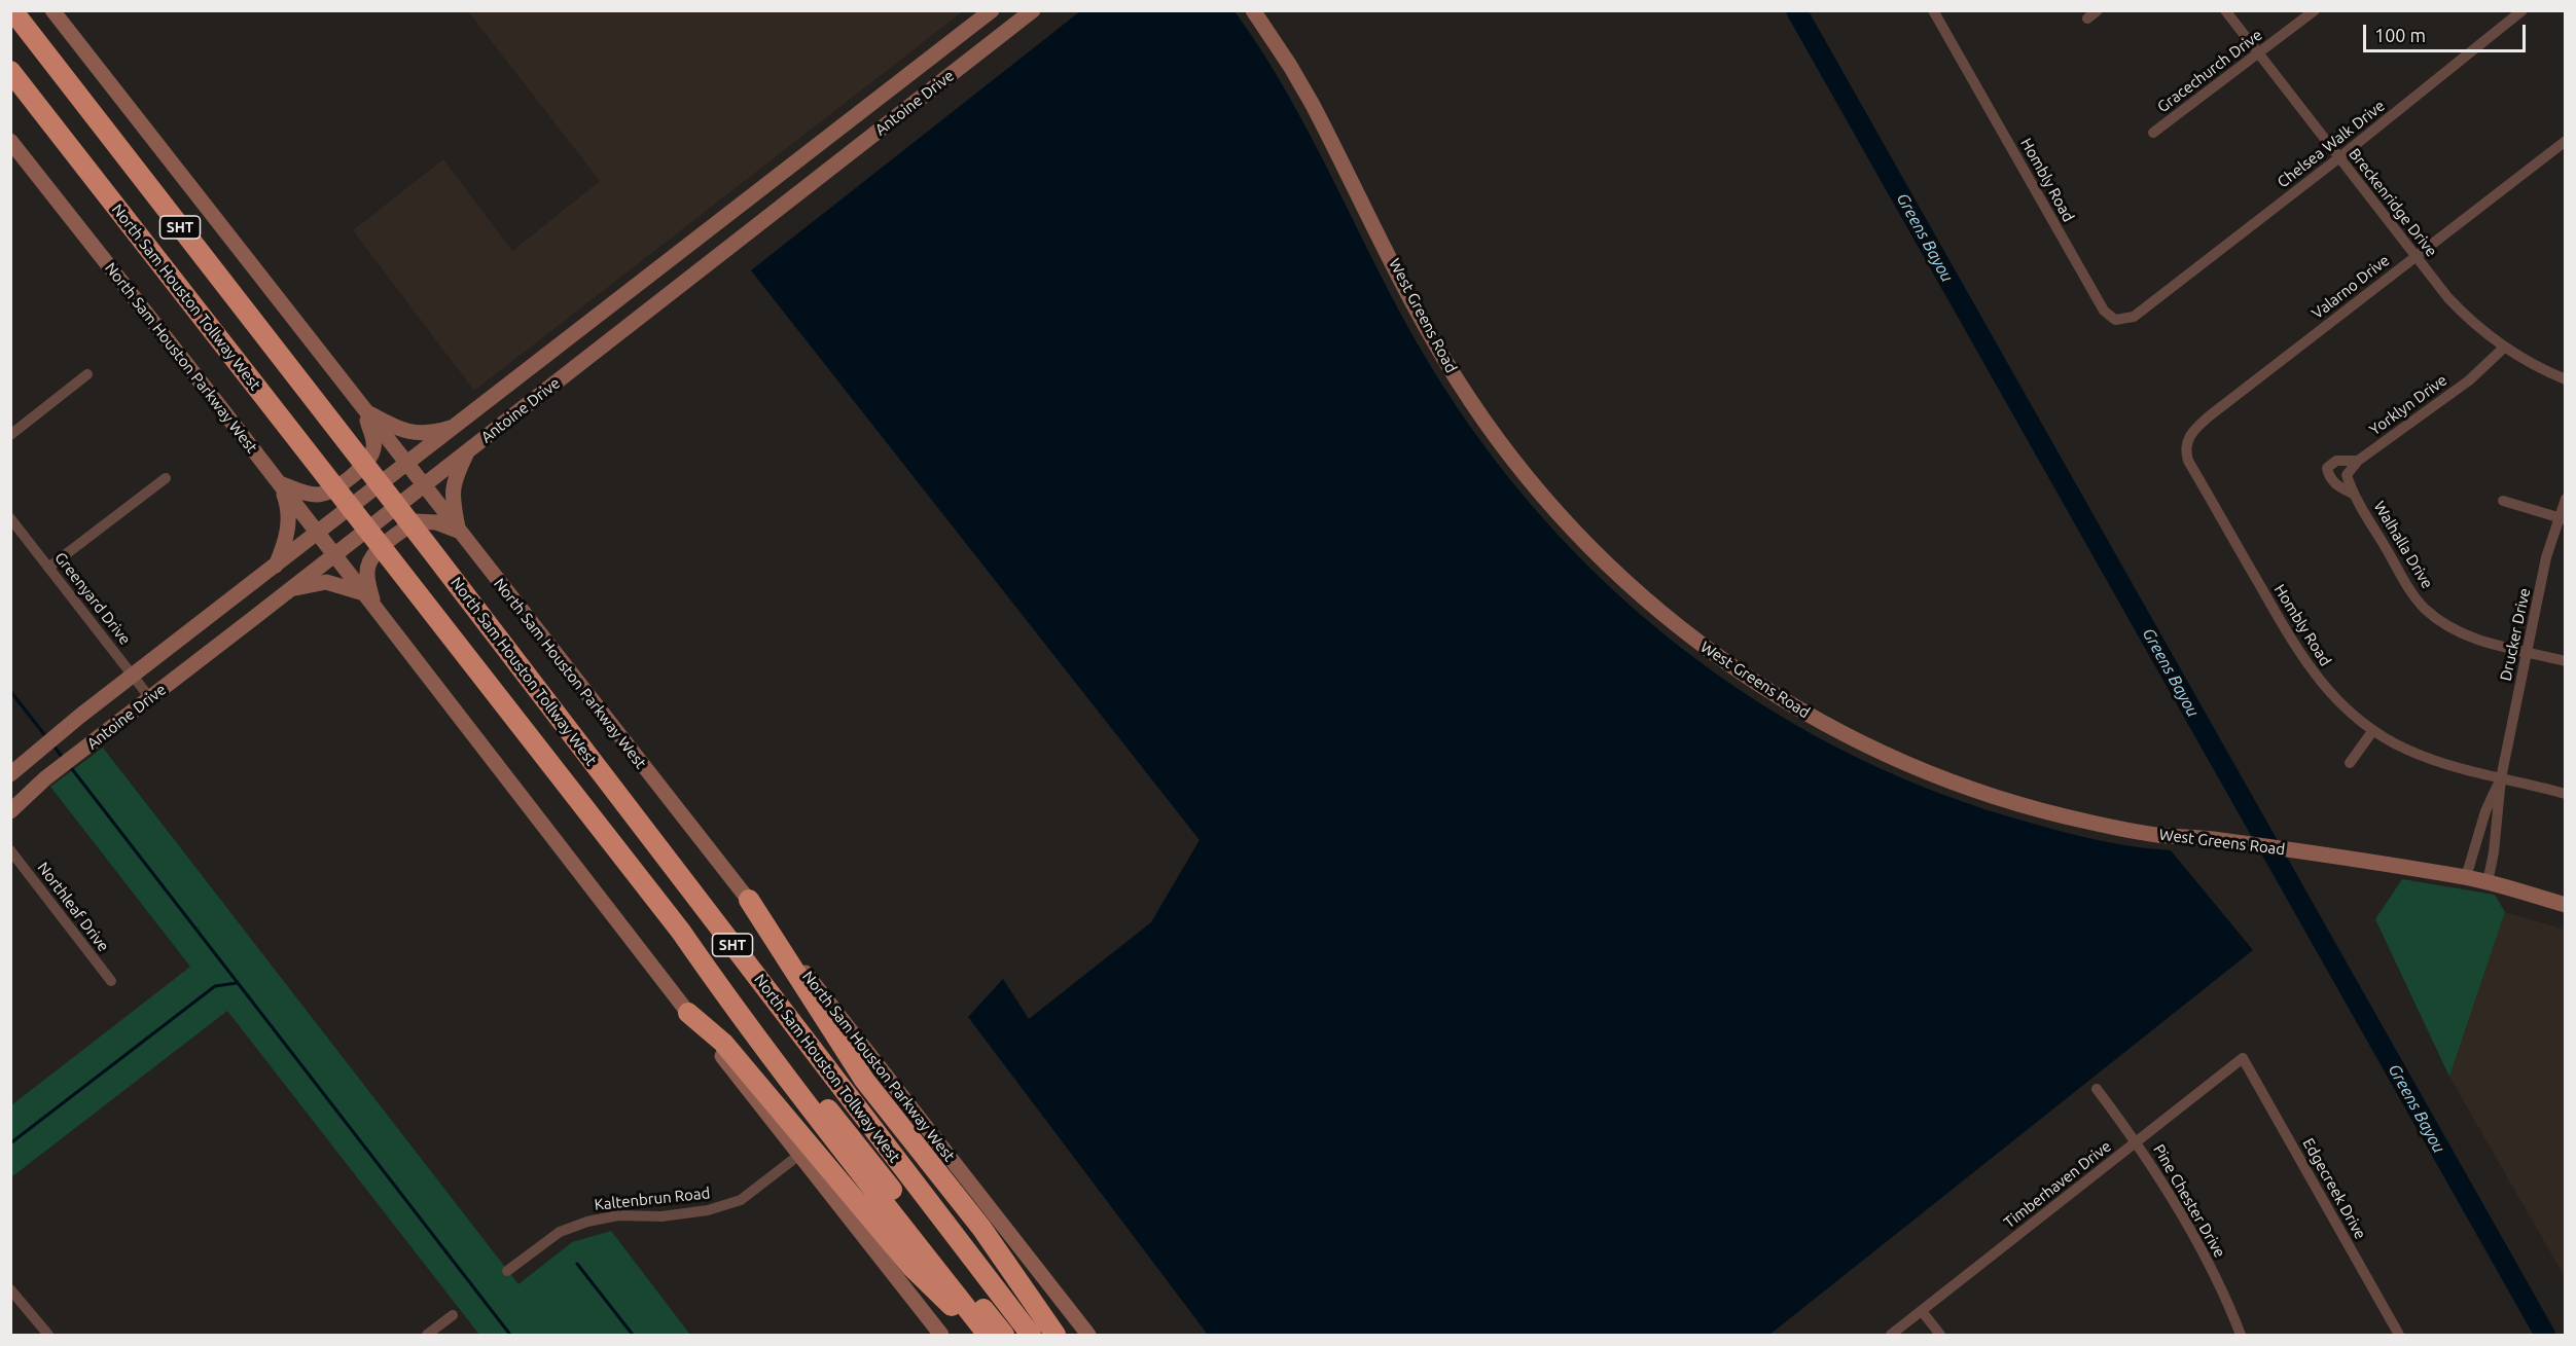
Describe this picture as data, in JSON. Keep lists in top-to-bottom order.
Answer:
{
  "streets": {
    "highway": ["SHT", "North Sam Houston Tollway West"],
    "main road": ["Antoine Drive", "West Greens Road", "North Sam Houston Parkway West"],
    "street": [
      "Gracechurch Drive",
      "Chelsea Walk Drive",
      "Hombly Road",
      "Breckenridge Drive",
      "Valarno Drive",
      "Yorklyn Drive",
      "Walhalla Drive",
      "Greenyard Drive",
      "Drucker Drive",
      "Northleaf Drive",
      "Timberhaven Drive",
      "Edgecreek Drive",
      "Kaltenbrun Road",
      "Pine Chester Drive"
    ]
  },
  "crossings": [
    ["Gracechurch Drive", "Breckenridge Drive"],
    ["Antoine Drive", "North Sam Houston Parkway West"],
    ["Antoine Drive", "Greenyard Drive"],
    ["Chelsea Walk Drive", "Hombly Road"],
    ["Chelsea Walk Drive", "Breckenridge Drive"],
    ["Hombly Road", "Valarno Drive"],
    ["Hombly Road", "Drucker Drive"],
    ["Breckenridge Drive", "Valarno Drive"],
    ["Breckenridge Drive", "Yorklyn Drive"],
    ["West Greens Road", "Drucker Drive"],
    ["North Sam Houston Parkway West", "Kaltenbrun Road"],
    ["Walhalla Drive", "Drucker Drive"],
    ["Timberhaven Drive", "Edgecreek Drive"],
    ["Timberhaven Drive", "Pine Chester Drive"]
  ],
  "water": ["Greens Bayou"],
  "scale_bar": "100 m"
}
